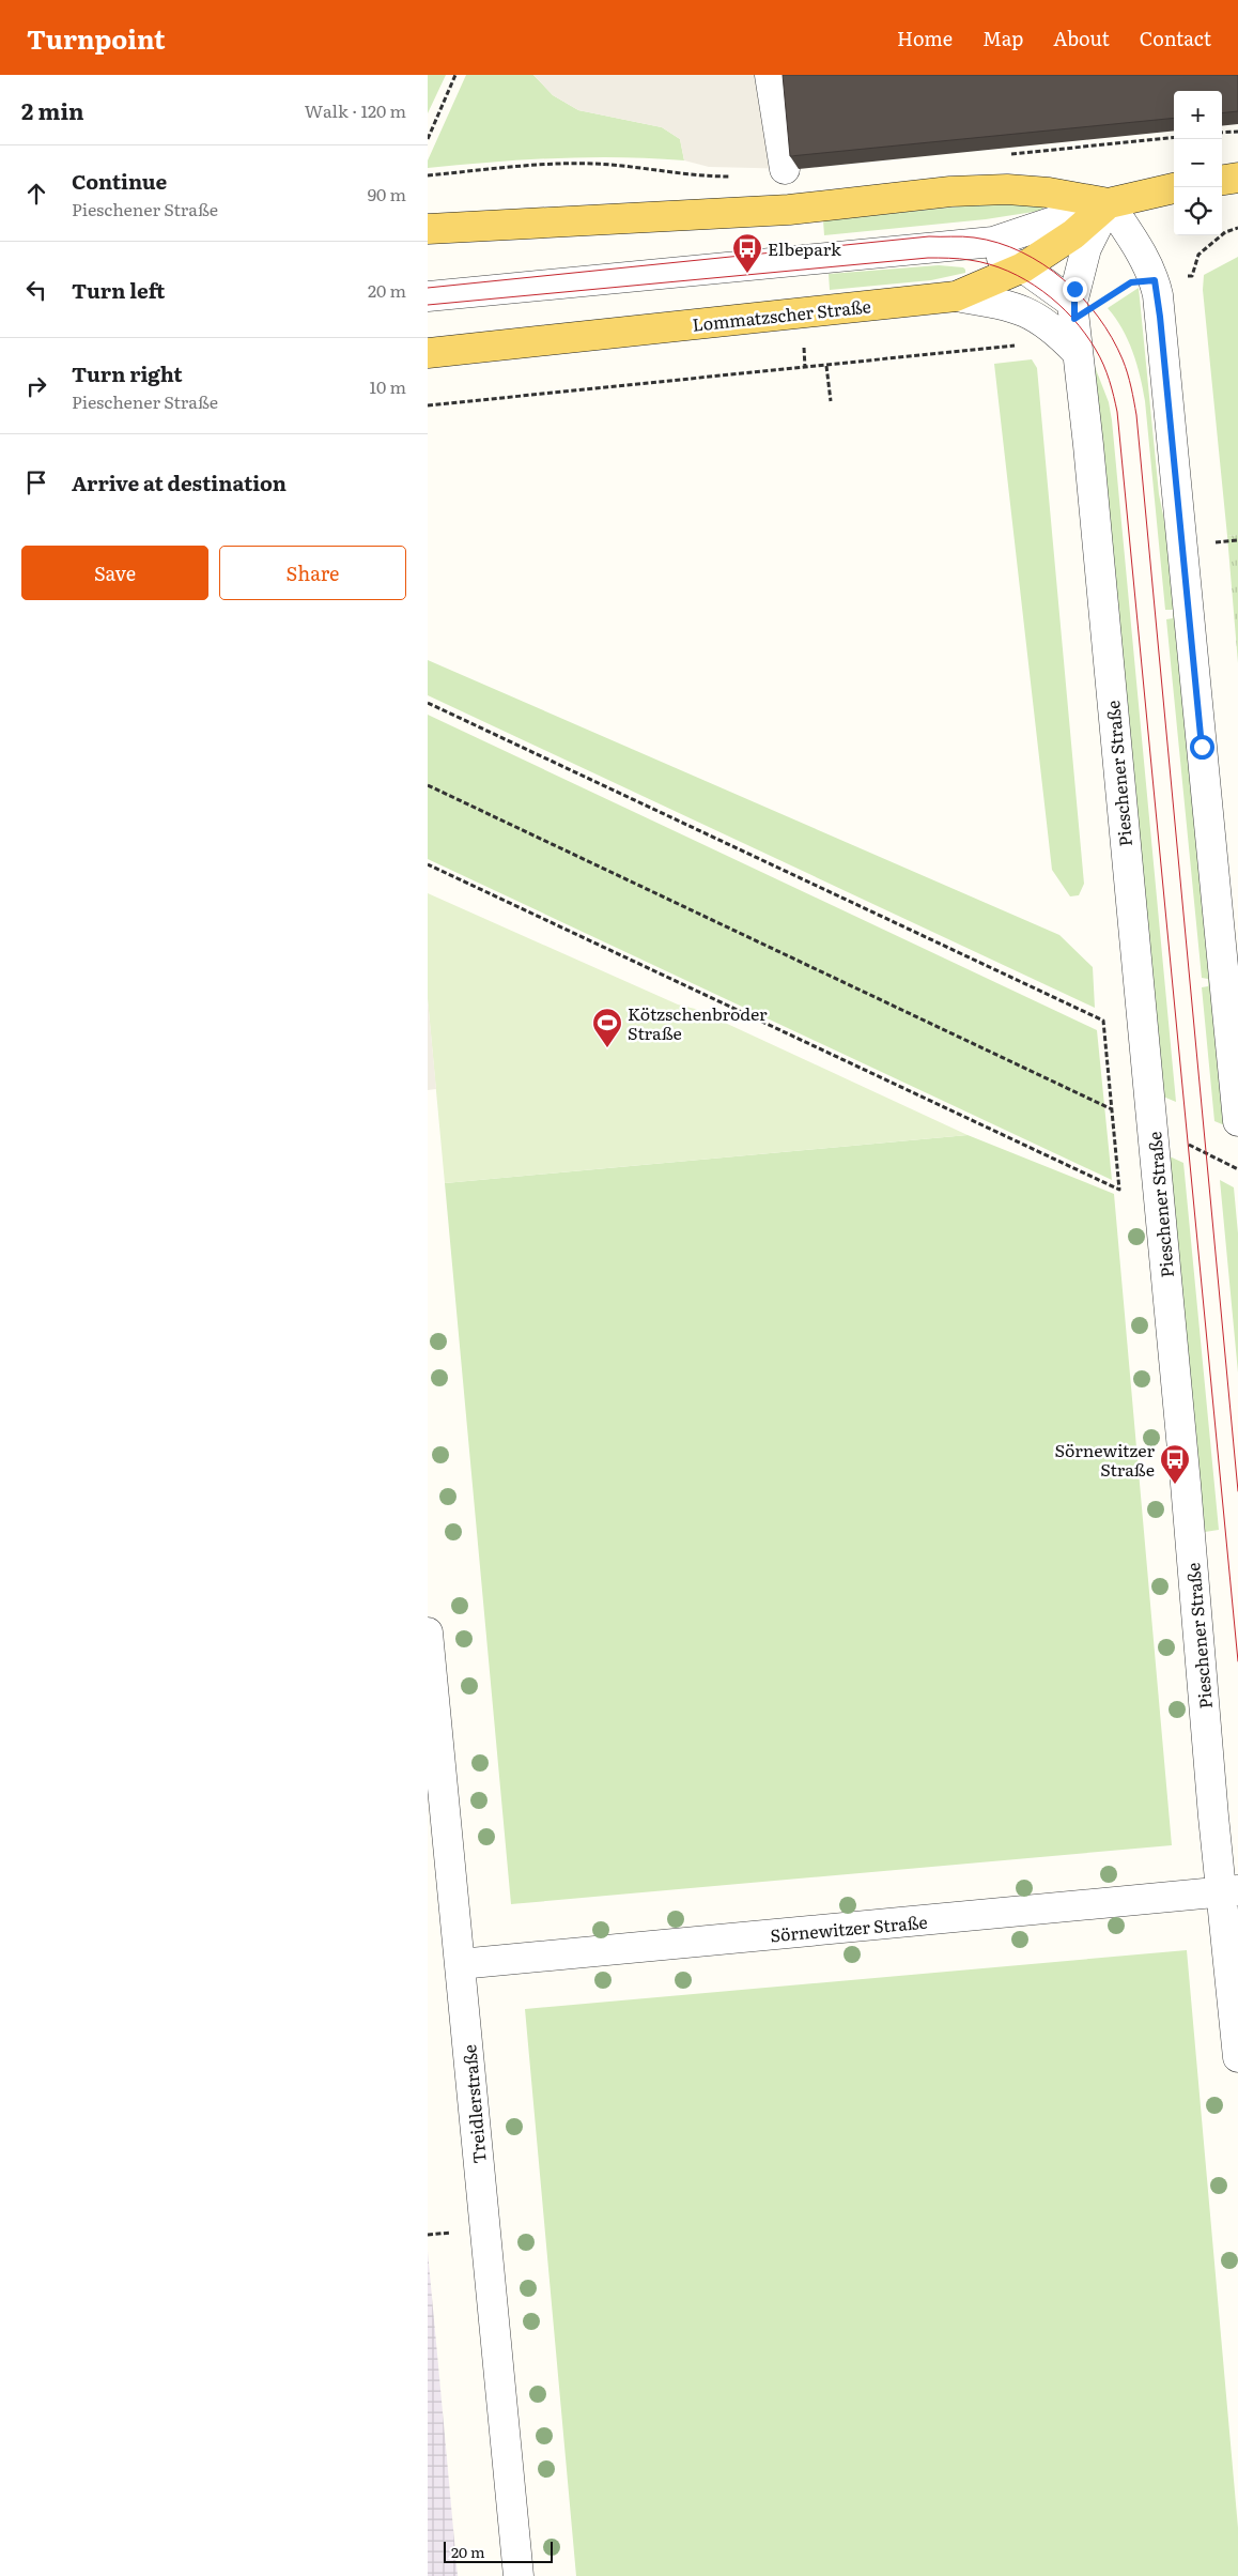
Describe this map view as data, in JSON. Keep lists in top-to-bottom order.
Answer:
{
  "streets": {
    "main road": ["Lommatzscher Straße"],
    "street": ["Pieschener Straße", "Sörnewitzer Straße", "Treidlerstraße"]
  },
  "crossings": [
    ["Lommatzscher Straße", "Pieschener Straße"],
    ["Pieschener Straße", "Sörnewitzer Straße"],
    ["Sörnewitzer Straße", "Treidlerstraße"]
  ],
  "places": {
    "bus stop": ["Elbepark", "Sörnewitzer Straße"],
    "sports": ["Kötzschenbroder Straße"]
  },
  "scale_bar": "20 m",
  "page": {
    "header": "Turnpoint",
    "nav": [
      "Home",
      "Map",
      "About",
      "Contact"
    ],
    "heading": ["2 min", "Walk · 120 m"],
    "map_buttons": ["+", "−"],
    "list": [
      ["Continue", "Pieschener Straße", "90 m"],
      ["Turn left", "20 m"],
      ["Turn right", "Pieschener Straße", "10 m"],
      "Arrive at destination"
    ],
    "buttons": ["Save", "Share"],
    "scale": "20 m"
  }
}
